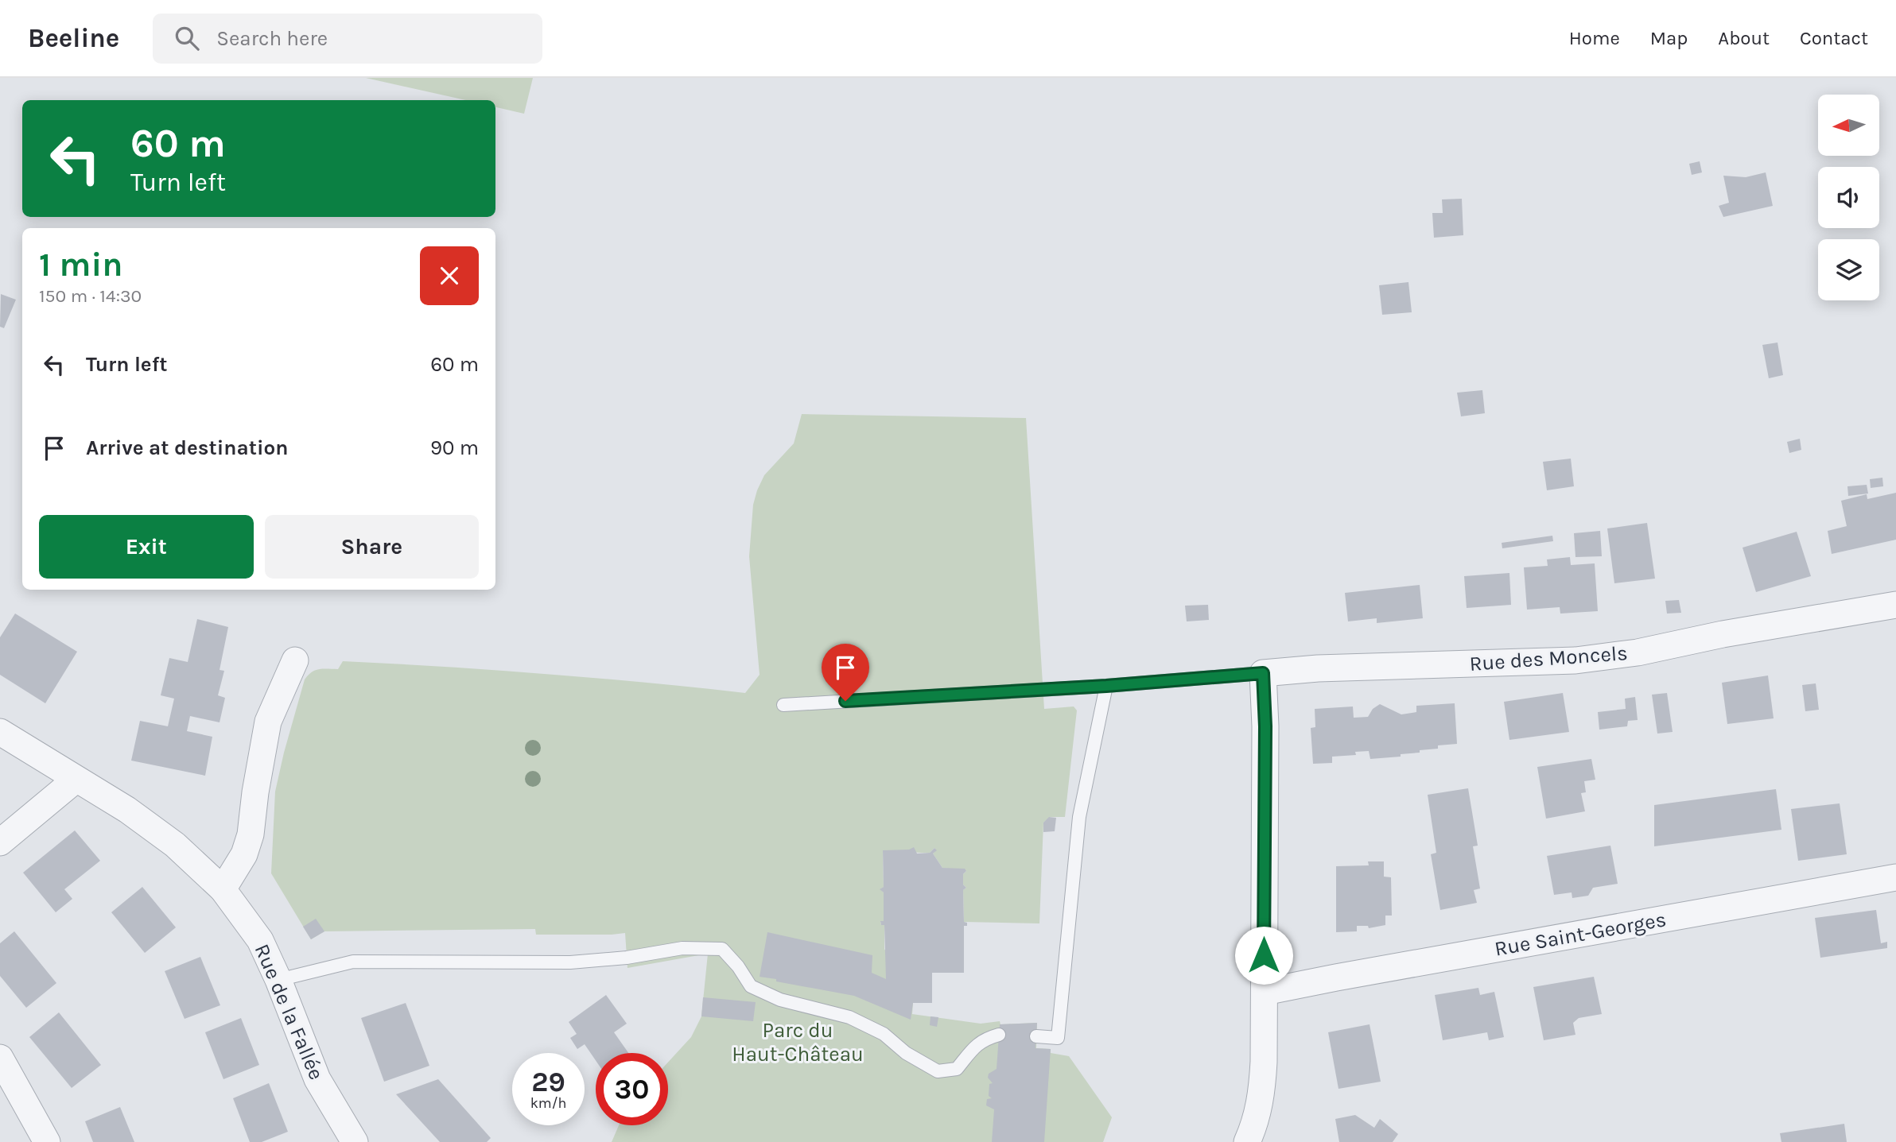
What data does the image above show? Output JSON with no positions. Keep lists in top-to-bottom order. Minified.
{"streets":{"street":["Rue des Moncels","Rue Saint-Georges","Rue de la Fallée"]},"parks":["Parc du Haut-Château"],"north":"left","page":{"header":"Beeline","search":"Search here","nav":["Home","Map","About","Contact"],"turn":["60 m","Turn left"],"heading":["1 min","150 m · 14:30"],"list":[{"name":"Turn left","value":"60 m"},{"name":"Arrive at destination","value":"90 m"}],"buttons":["Exit","Share"],"speed":"29 km/h","limit":"30"}}
